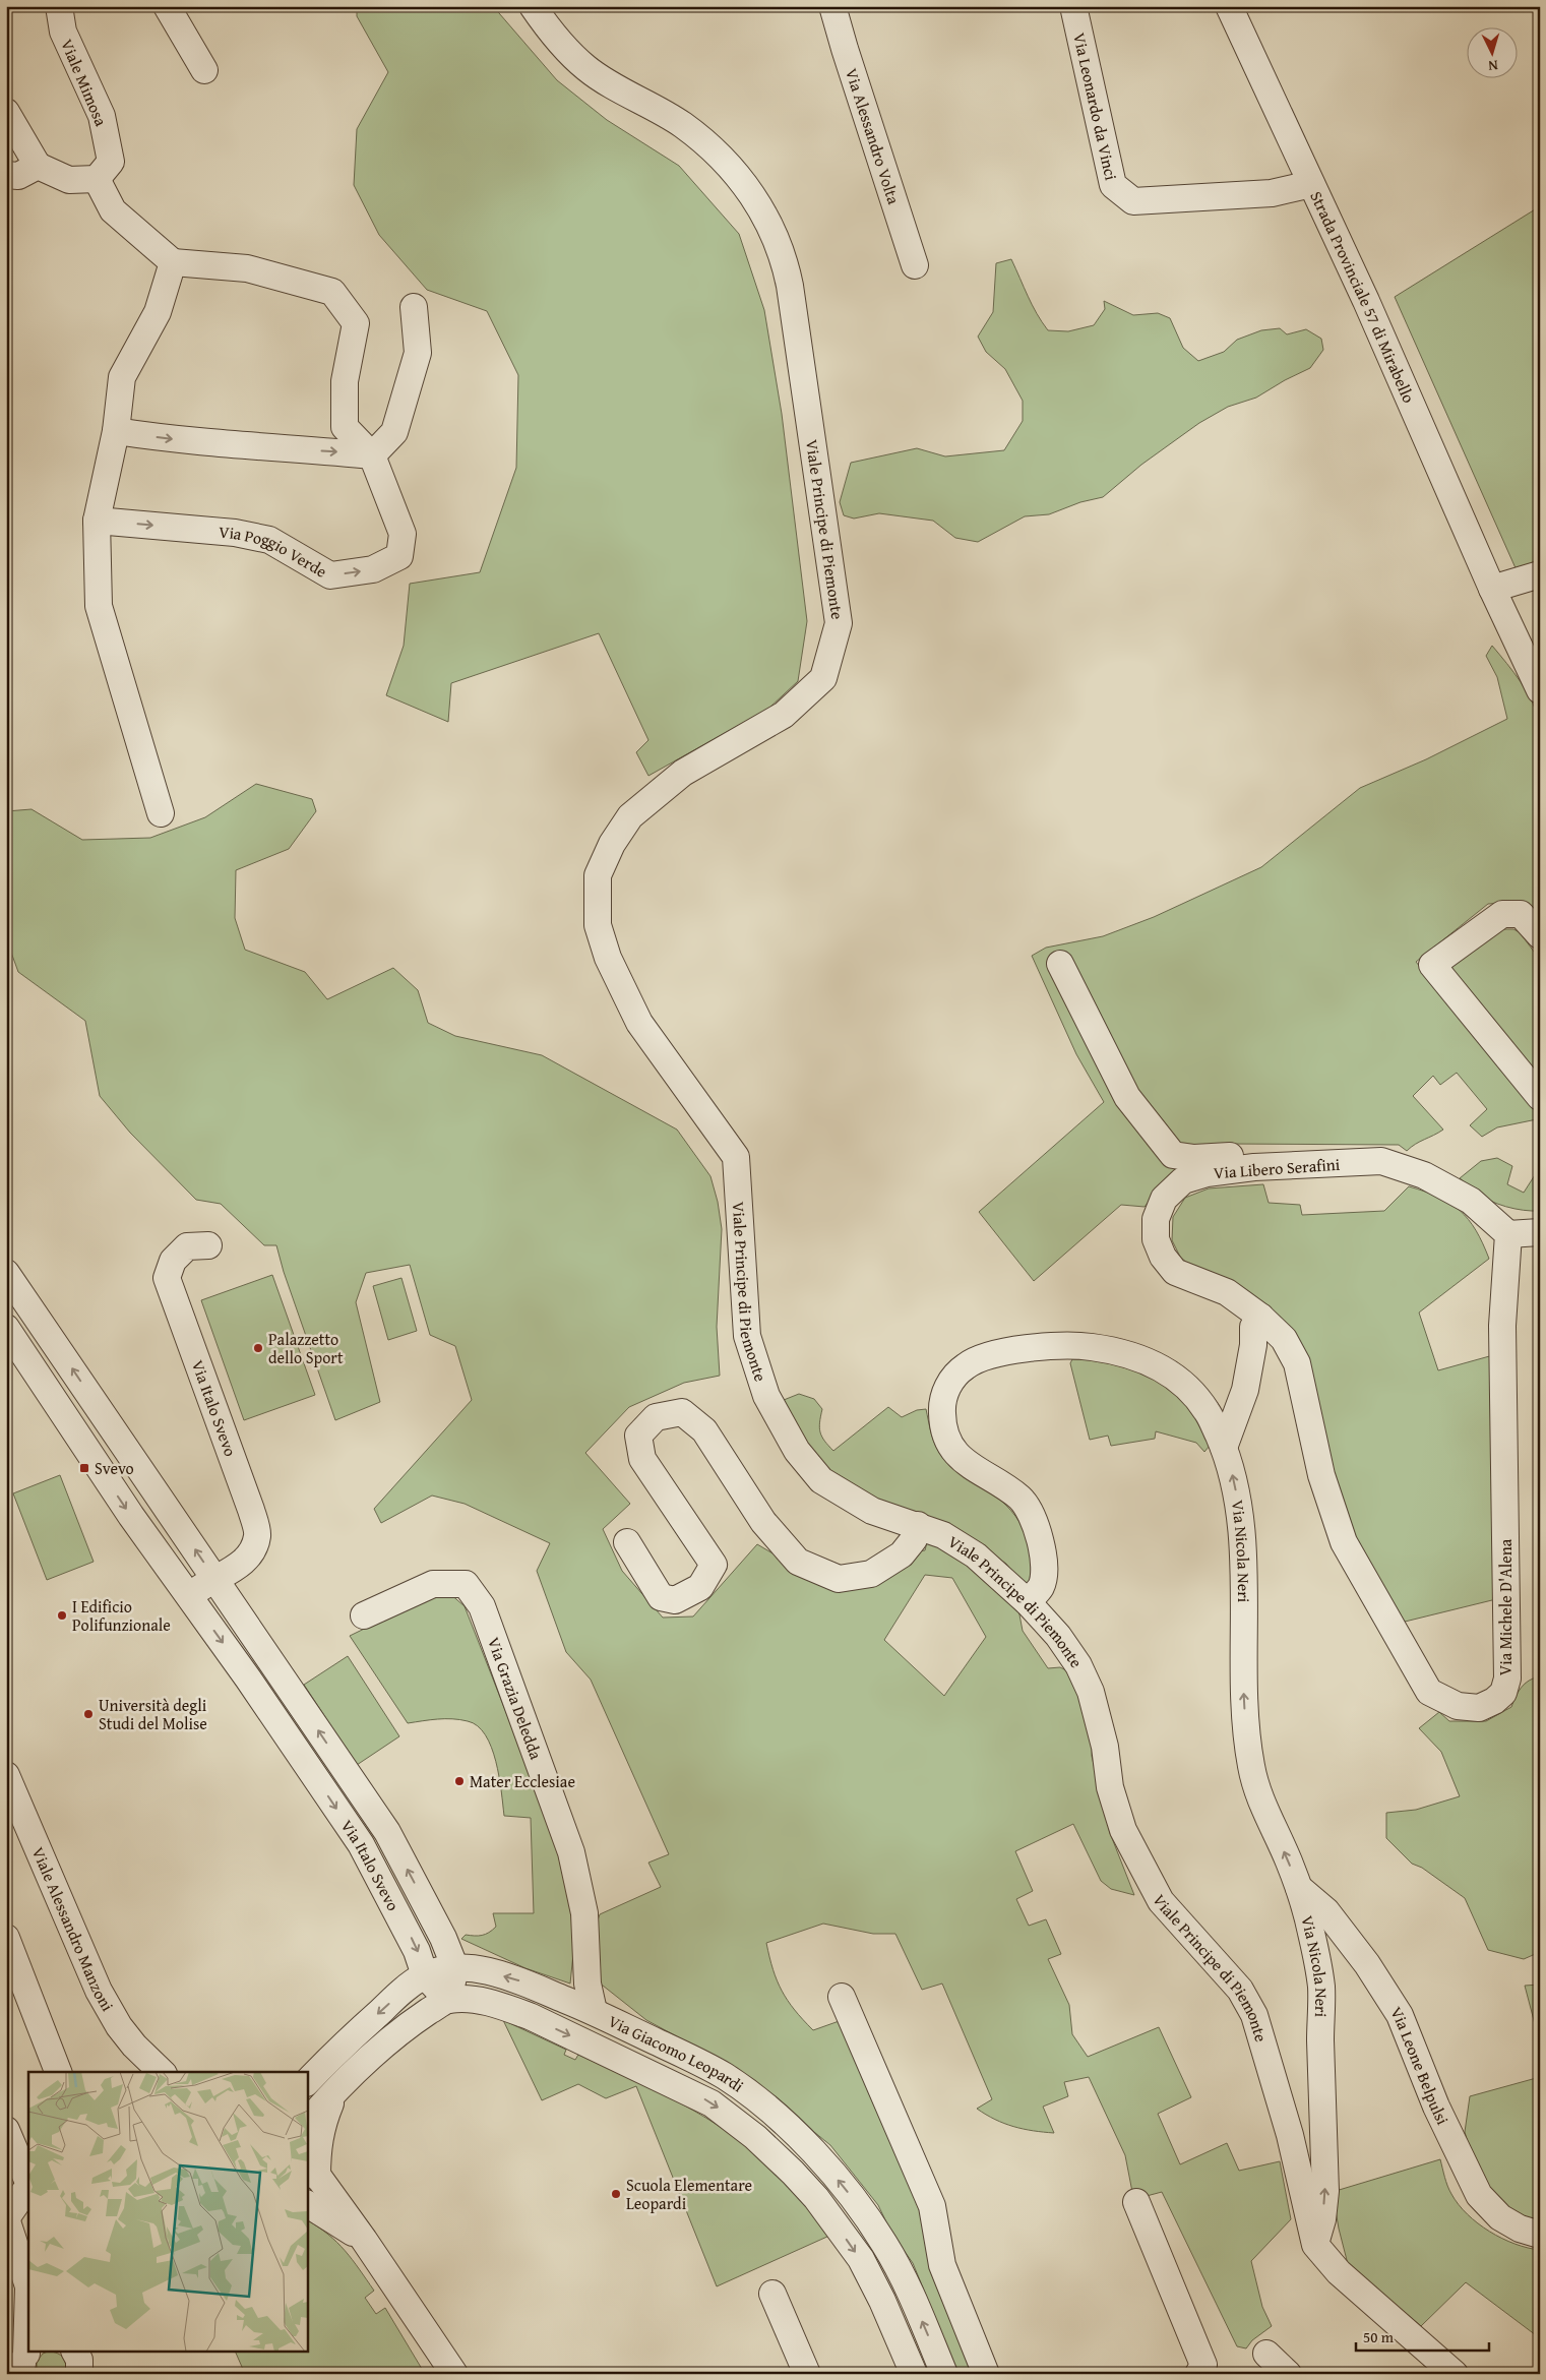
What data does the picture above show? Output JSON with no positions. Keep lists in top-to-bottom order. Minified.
{"streets":{"street":["Viale Mimosa","Via Leonardo da Vinci","Via Alessandro Volta","Strada Provinciale 57 di Mirabello","Viale Principe di Piemonte","Via Poggio Verde","Via Libero Serafini","Via Italo Svevo","Via Nicola Neri","Via Michele D'Alena","Via Grazia Deledda","Viale Alessandro Manzoni","Via Giacomo Leopardi","Via Leone Belpulsi"]},"crossings":[["Via Leonardo da Vinci","Strada Provinciale 57 di Mirabello"],["Viale Principe di Piemonte","Via Nicola Neri"],["Via Libero Serafini","Via Michele D'Alena"],["Via Italo Svevo","Via Giacomo Leopardi"],["Via Nicola Neri","Via Leone Belpulsi"],["Via Grazia Deledda","Via Giacomo Leopardi"]],"one_way":["Via Nicola Neri"],"places":{"other":["Palazzetto dello Sport","I Edificio Polifunzionale","Università degli Studi del Molise","Mater Ecclesiae","Scuola Elementare Leopardi"],"transit":["Svevo"]},"scale_bar":"50 m","north":"bottom"}
